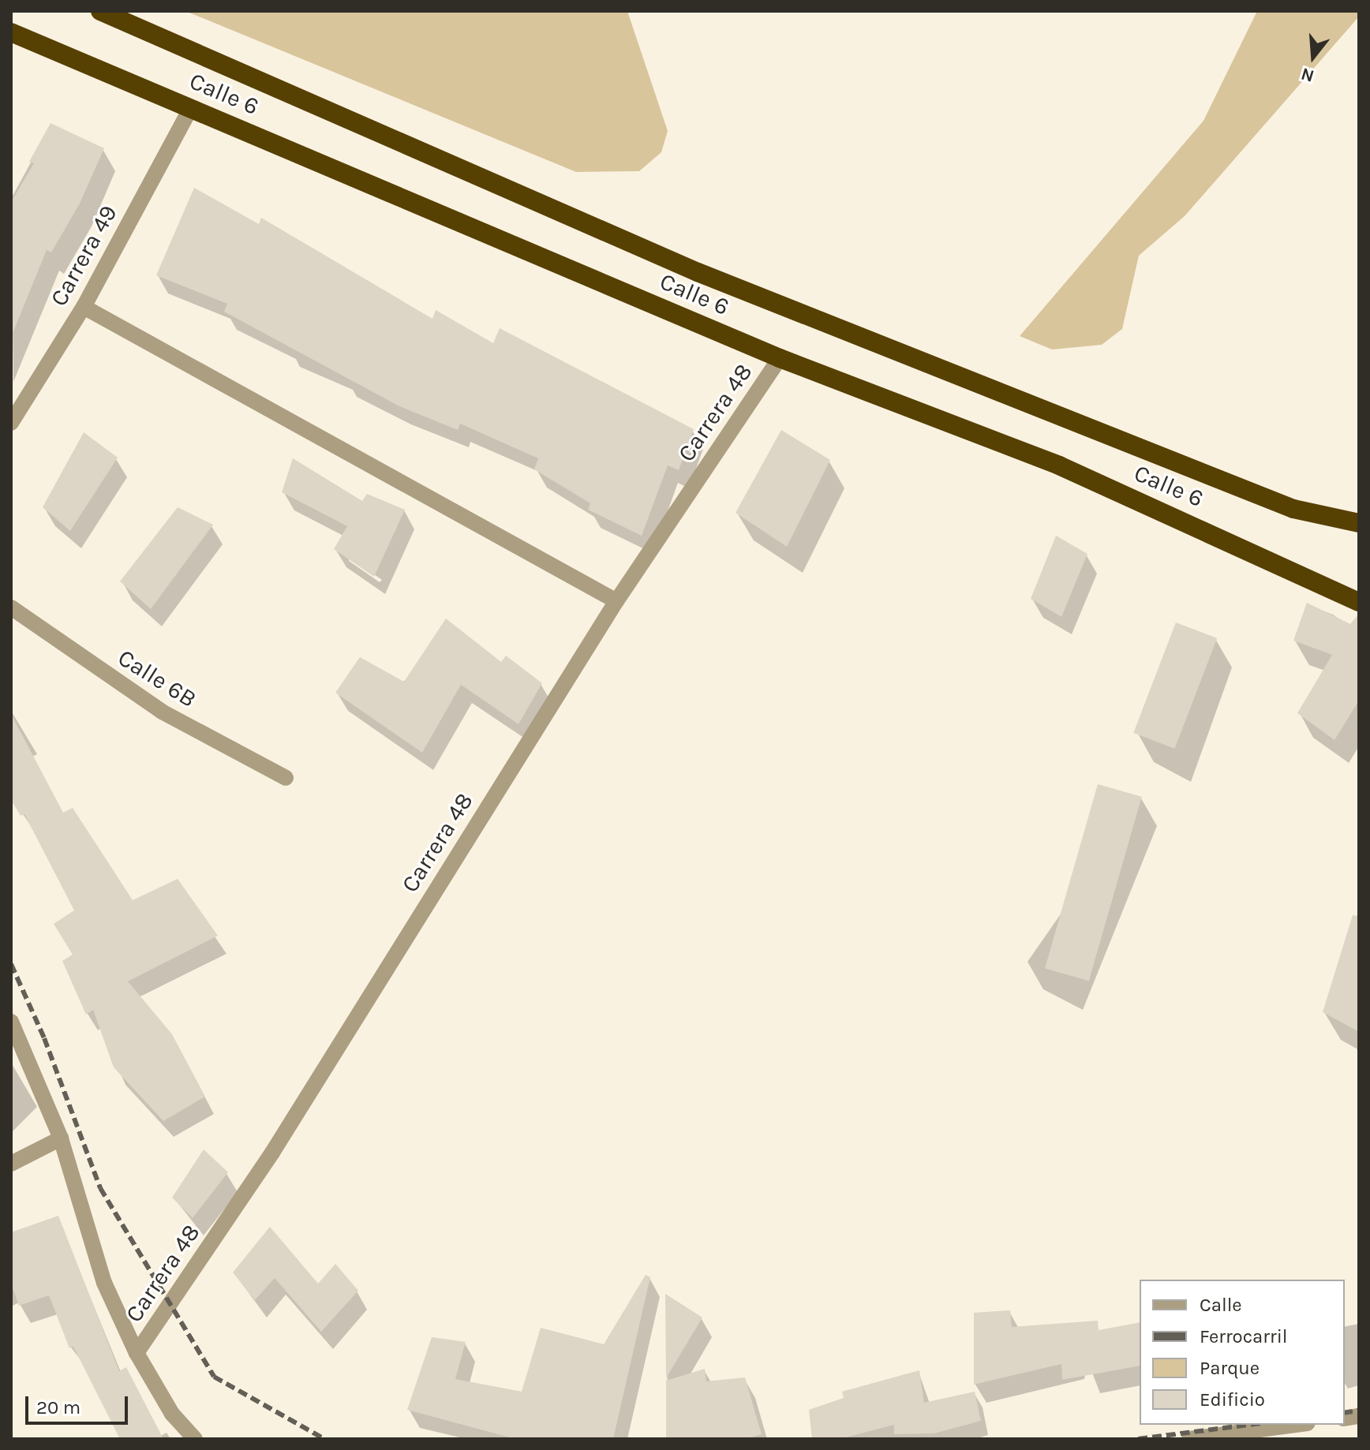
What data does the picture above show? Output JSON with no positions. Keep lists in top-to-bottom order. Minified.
{"streets":{"highway":["Calle 6"],"street":["Carrera 49","Carrera 48","Calle 6B"]},"crossings":[["Calle 6","Carrera 49"],["Calle 6","Carrera 48"]],"legend":["Calle","Ferrocarril","Parque","Edificio"],"scale_bar":"20 m","north":"bottom"}
